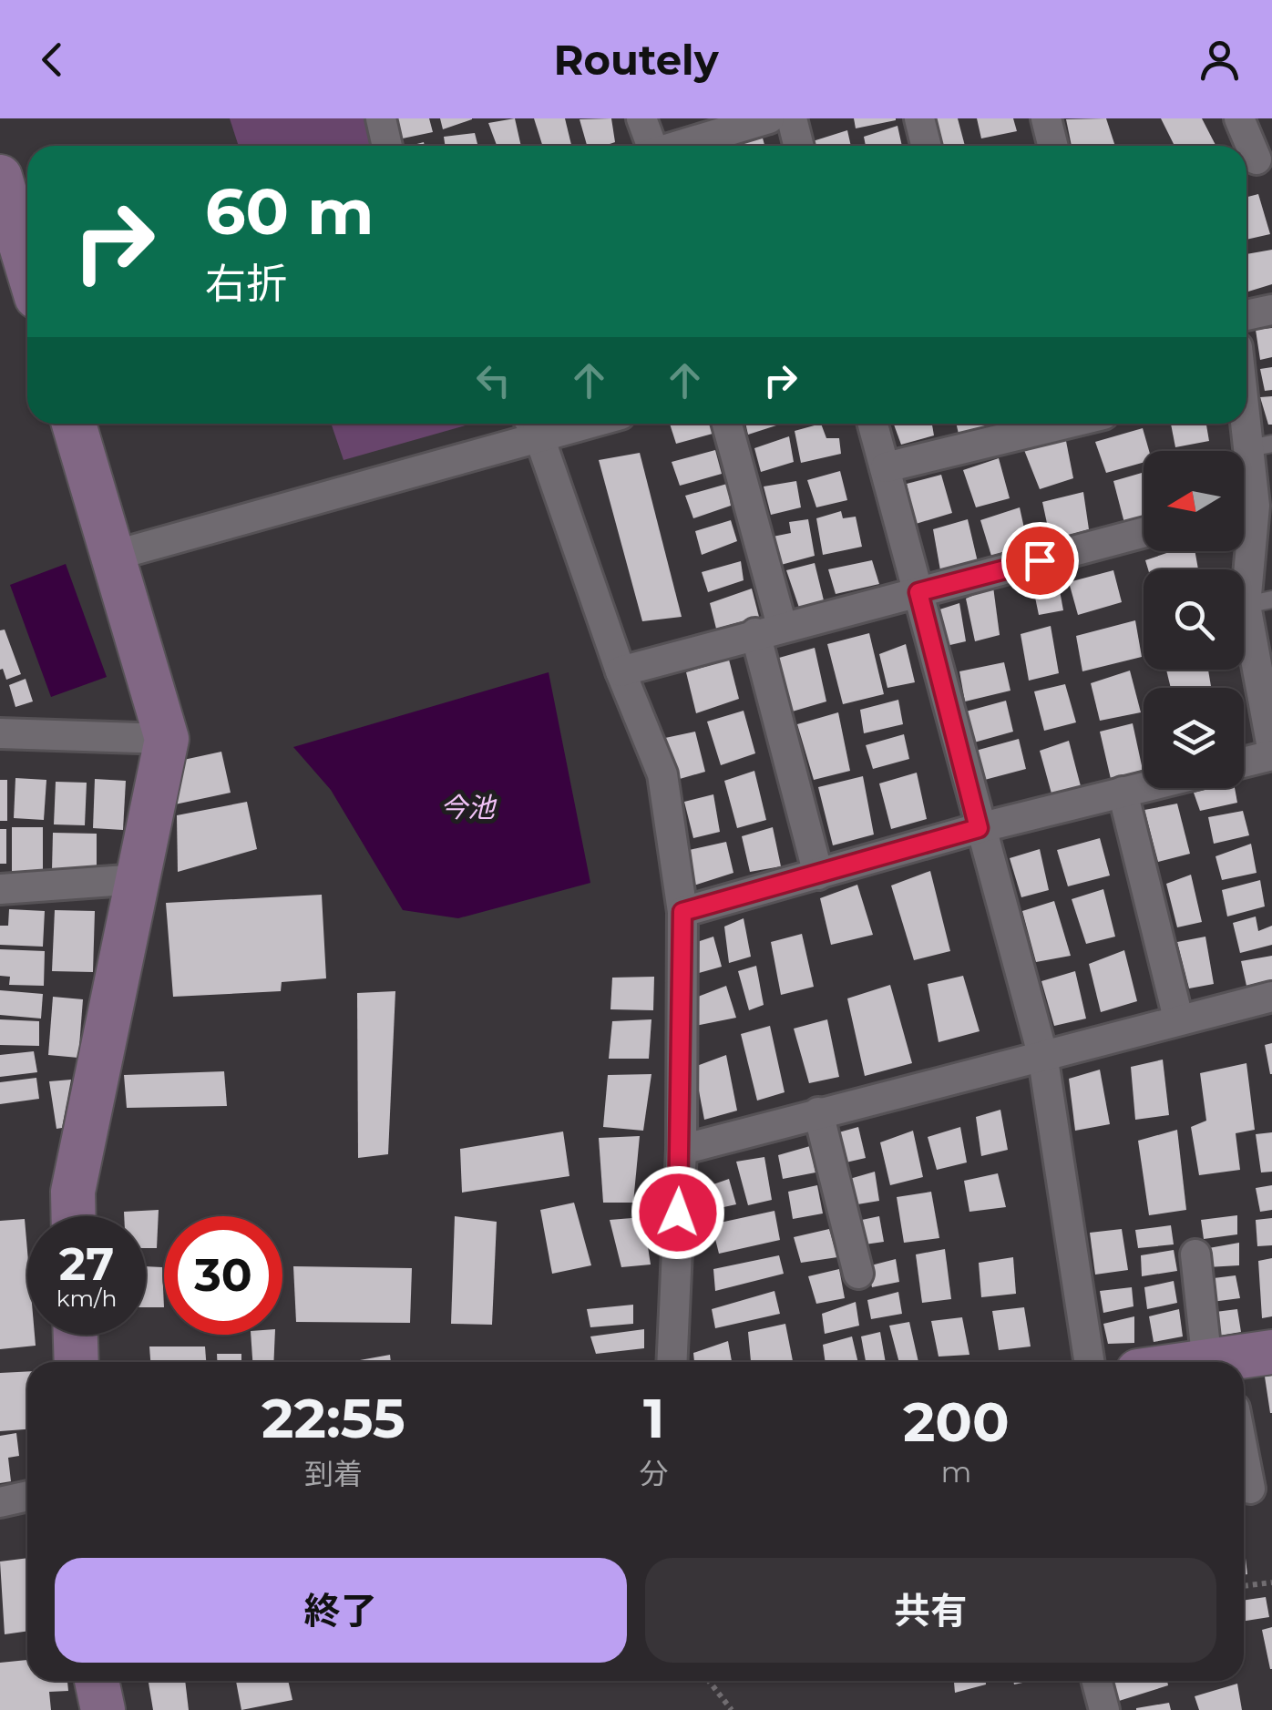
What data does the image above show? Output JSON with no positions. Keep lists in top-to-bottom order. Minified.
{"water":["今池"],"north":"left","page":{"header":"Routely","turn":["60 m","右折"],"speed":"27 km/h","limit":"30","eta":["22:55","到着","1","分","200","m"],"buttons":["終了","共有"]}}
